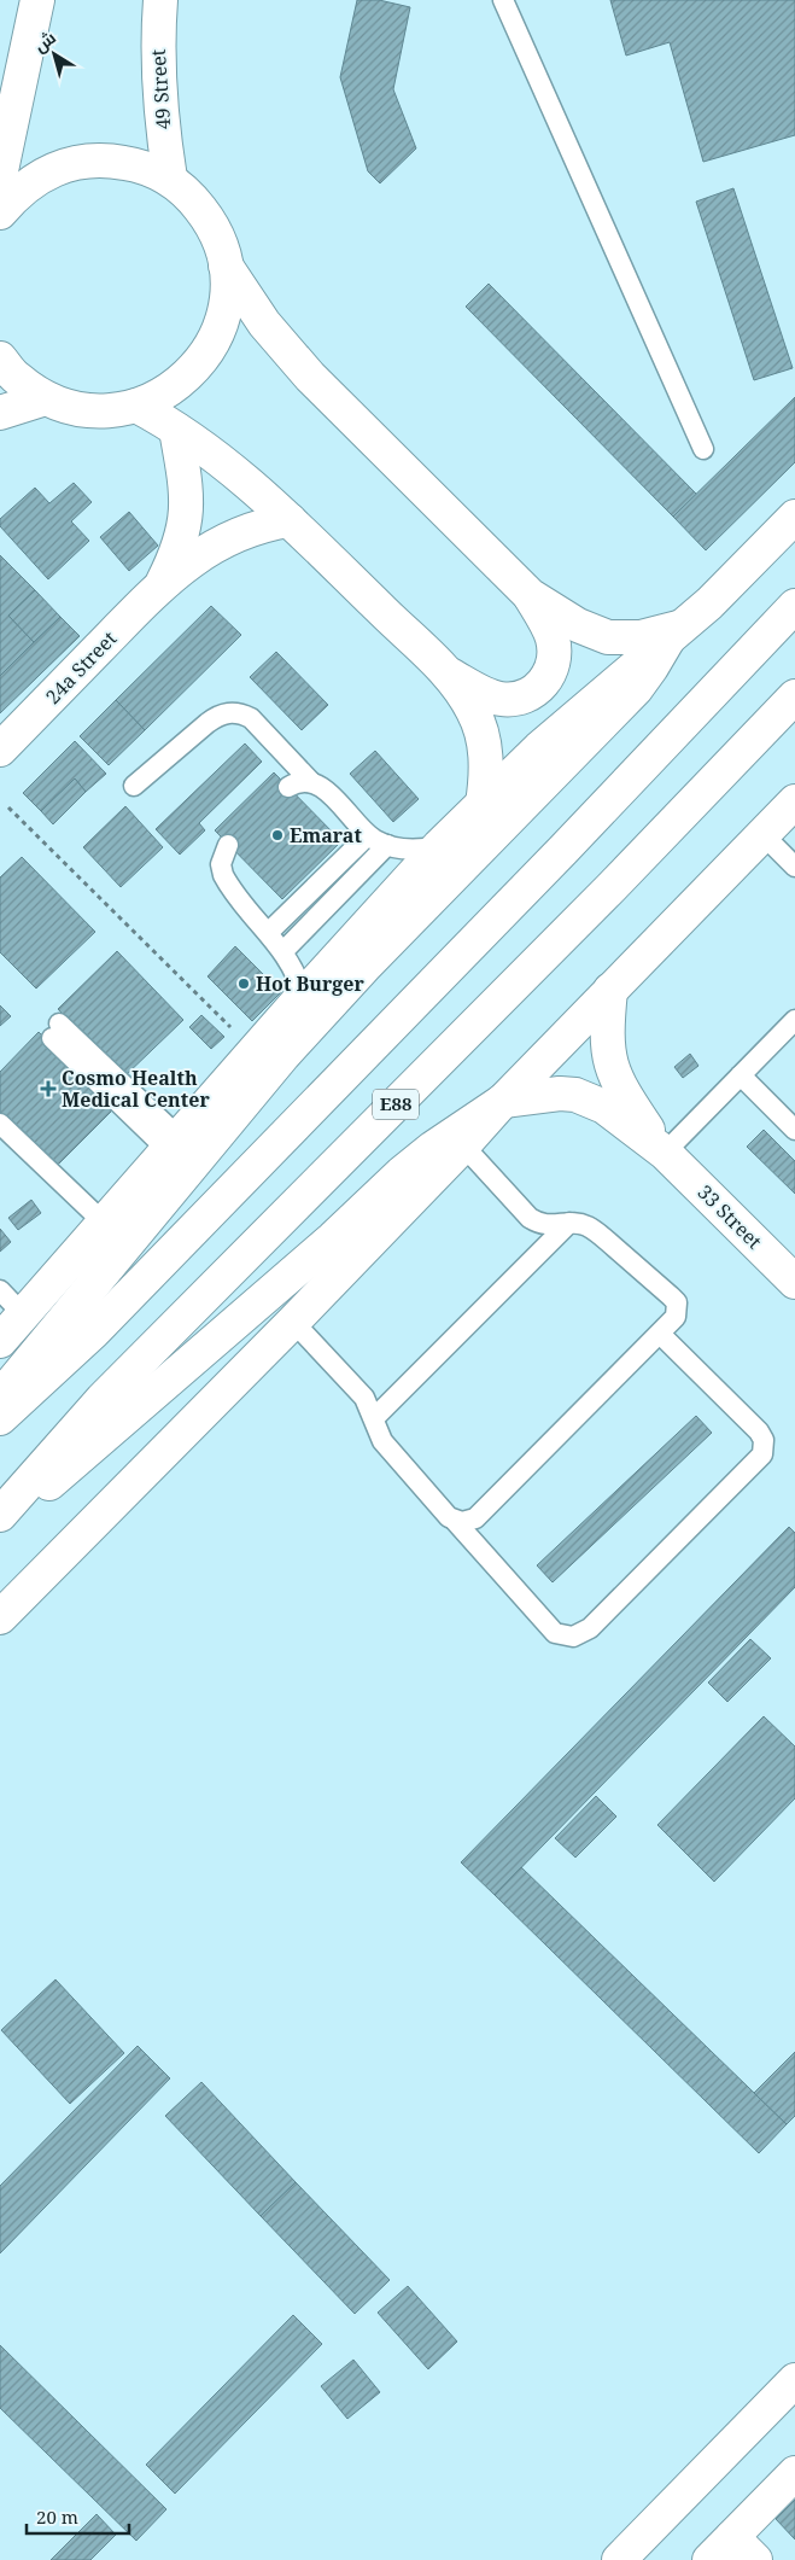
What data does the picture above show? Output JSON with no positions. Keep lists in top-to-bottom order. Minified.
{"streets":{"main road":["49 Street","24a Street","E88","33 Street"]},"places":{"other":["Emarat","Hot Burger"],"health":["Cosmo Health Medical Center"]},"scale_bar":"20 m","north":"top left"}
